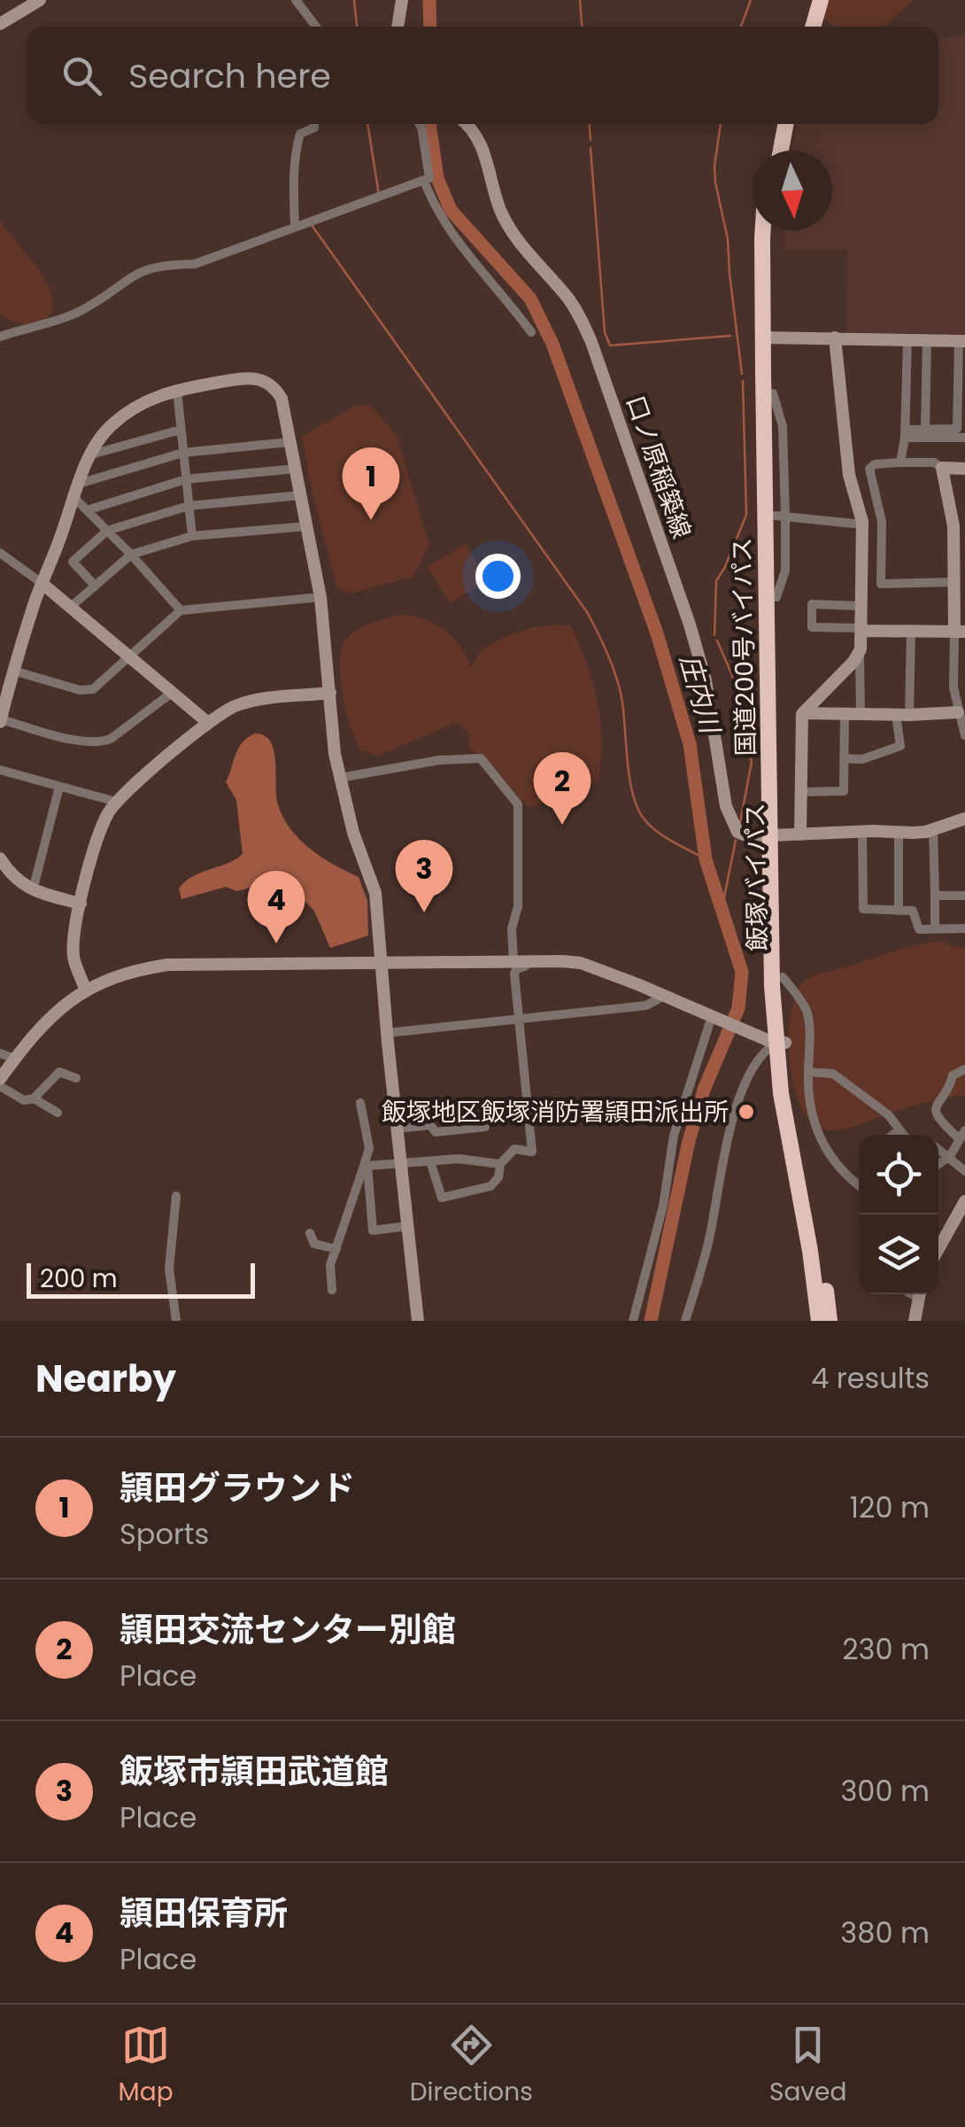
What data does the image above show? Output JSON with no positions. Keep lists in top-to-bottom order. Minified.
{"streets":{"highway":["国道200号バイパス","飯塚バイパス"],"street":["口ノ原稲築線"]},"crossings":[["口ノ原稲築線","国道200号バイパス"],["口ノ原稲築線","飯塚バイパス"],["国道200号バイパス","飯塚バイパス"]],"water":["庄内川"],"places":["飯塚地区飯塚消防署頴田派出所"],"scale_bar":"200 m","north":"bottom","page":{"search":"Search here","pins":["1","2","3","4"],"scale":"200 m","heading":["Nearby","4 results"],"list":[{"mark":"1","name":"頴田グラウンド","note":"Sports","value":"120 m"},{"mark":"2","name":"頴田交流センター別館","note":"Place","value":"230 m"},{"mark":"3","name":"飯塚市頴田武道館","note":"Place","value":"300 m"},{"mark":"4","name":"頴田保育所","note":"Place","value":"380 m"}],"nav":["Map","Directions","Saved"]}}
